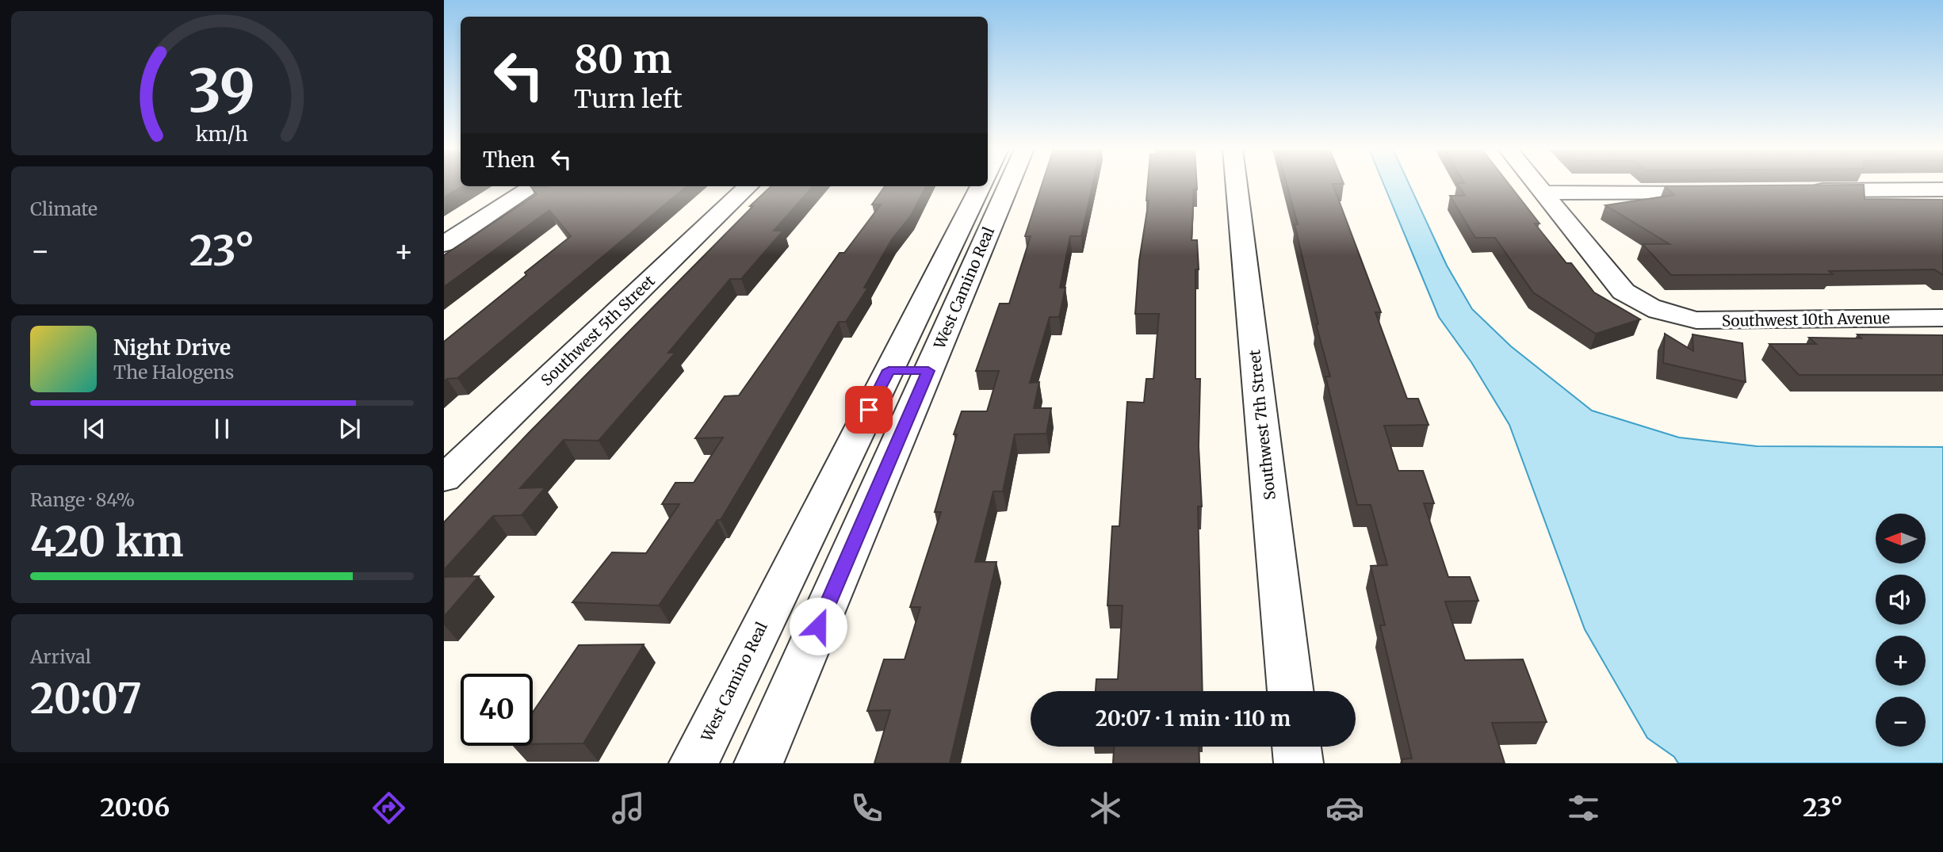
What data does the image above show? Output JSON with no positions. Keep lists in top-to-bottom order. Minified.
{"streets":{"street":["West Camino Real","Southwest 10th Avenue","Southwest 5th Street","Southwest 7th Street"]},"north":"left","page":{"turn":["80 m","Turn left"],"then":"Then","tile":["Climate",["Range · 84%","420 km"],["Arrival","20:07"]],"heat":["−","23°","+"],"song":["Night Drive","The Halogens"],"map_buttons":["+","−"],"limit":"40","trip":"20:07 · 1 min · 110 m","tabs":["20:06","23°"],"gauge":["39","km/h"]}}
